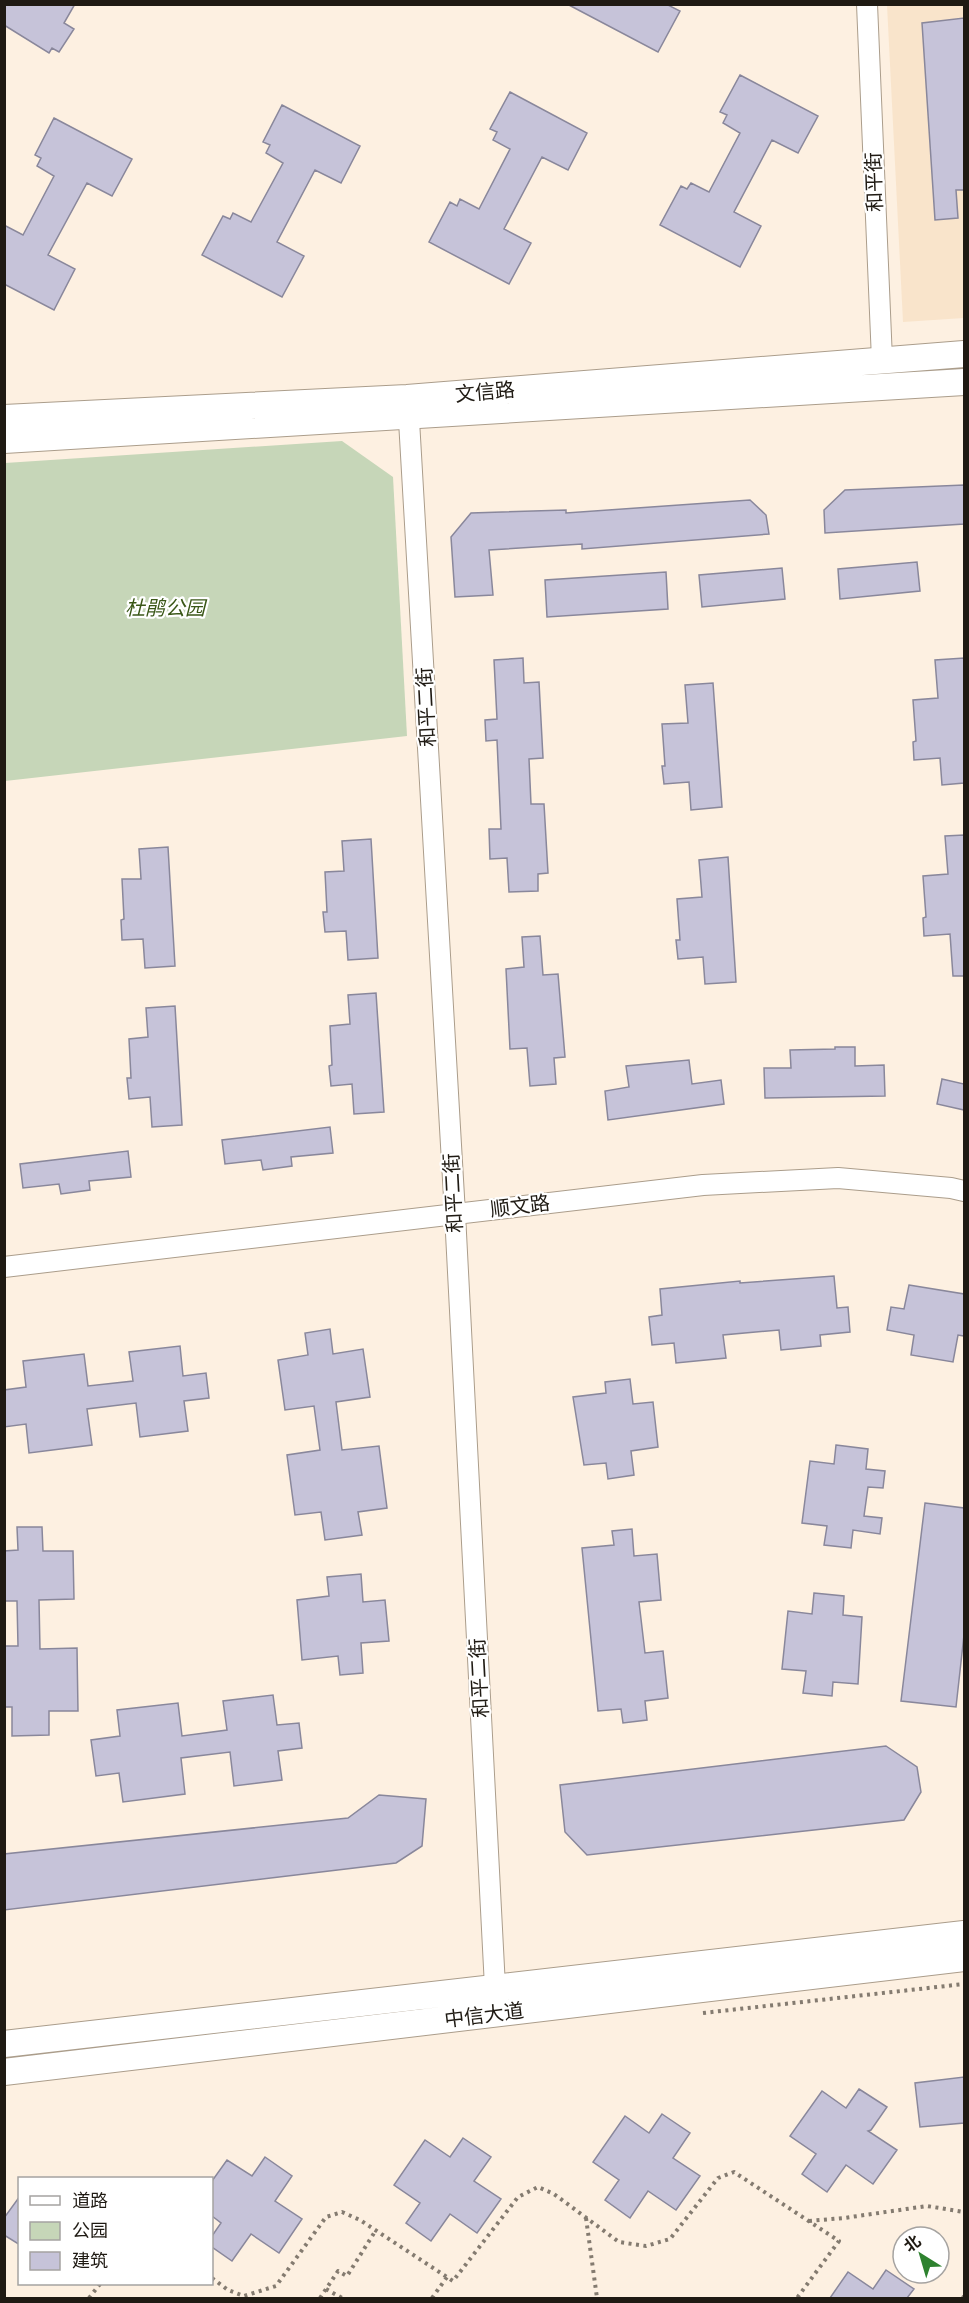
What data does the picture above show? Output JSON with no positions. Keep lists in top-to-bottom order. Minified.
{"streets":{"main road":["文信路","中信大道"],"street":["和平街","和平二街","顺文路"]},"crossings":[["和平街","文信路"],["文信路","和平二街"],["和平二街","顺文路"],["和平二街","中信大道"]],"parks":["杜鹃公园"],"legend":["道路","公园","建筑"],"north":"top left"}
